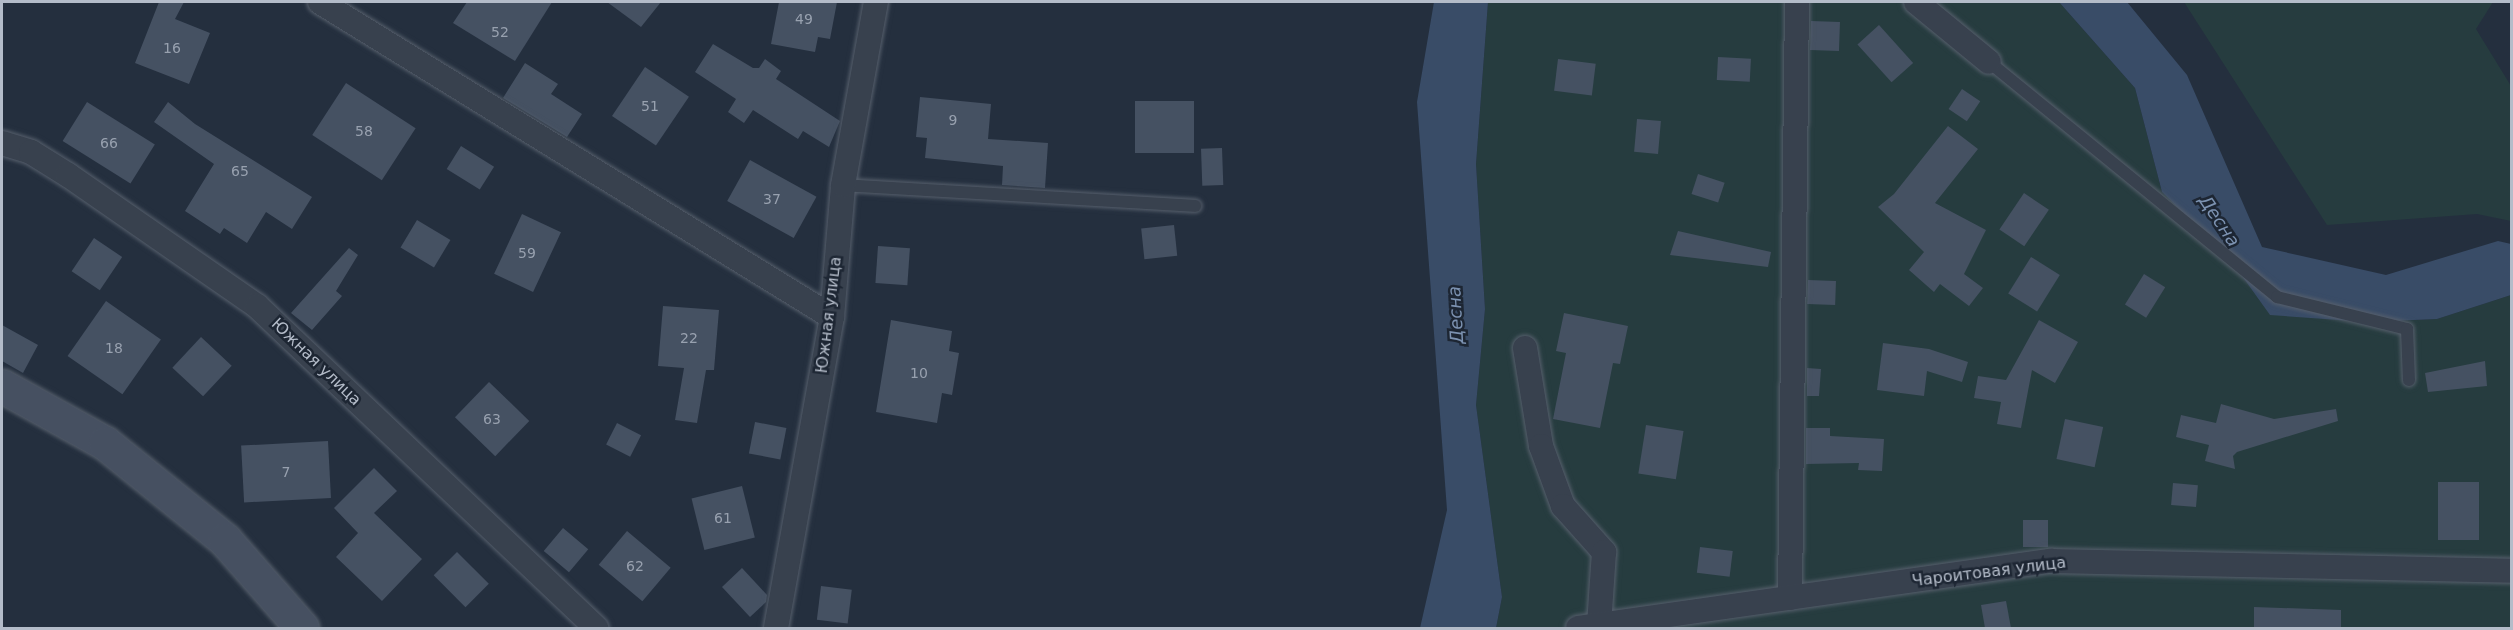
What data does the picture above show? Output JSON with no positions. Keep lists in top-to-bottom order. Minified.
{"streets":{"street":["Южная улица","Чароитовая улица"]},"water":["Десна"],"house_numbers":["49","52","16","51","9","58","66","65","37","59","22","18","10","63","7","61","62"]}
